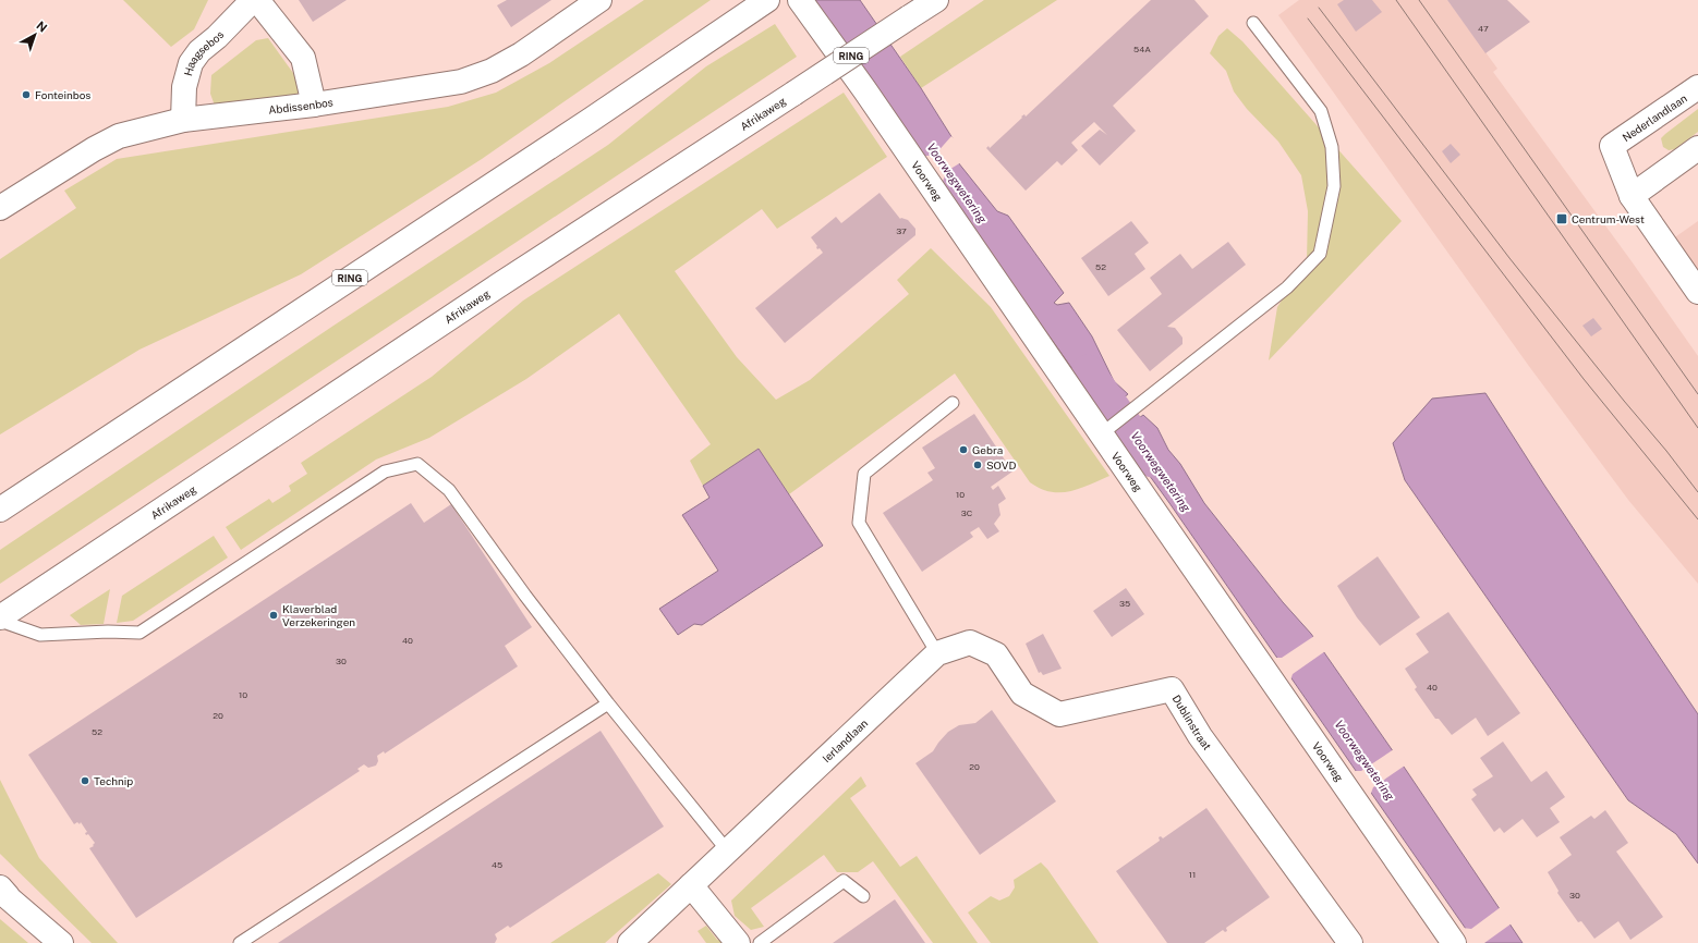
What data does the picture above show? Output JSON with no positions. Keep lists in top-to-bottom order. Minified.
{"streets":{"street":["Haagsebos","RING","Abdissenbos","Afrikaweg","Nederlandlaan","Voorweg","Dublinstraat","Ierlandlaan"]},"crossings":[["Haagsebos","Abdissenbos"],["Dublinstraat","Ierlandlaan"]],"water":["Voorwegwetering"],"places":{"other":["Fonteinbos","Gebra","SOVD","Klaverblad Verzekeringen","Technip"],"transit":["Centrum-West"]},"house_numbers":["47","54A","37","52","10","3C","35","40","30","40","10","20","52","20","45","11","30"],"north":"top right"}
